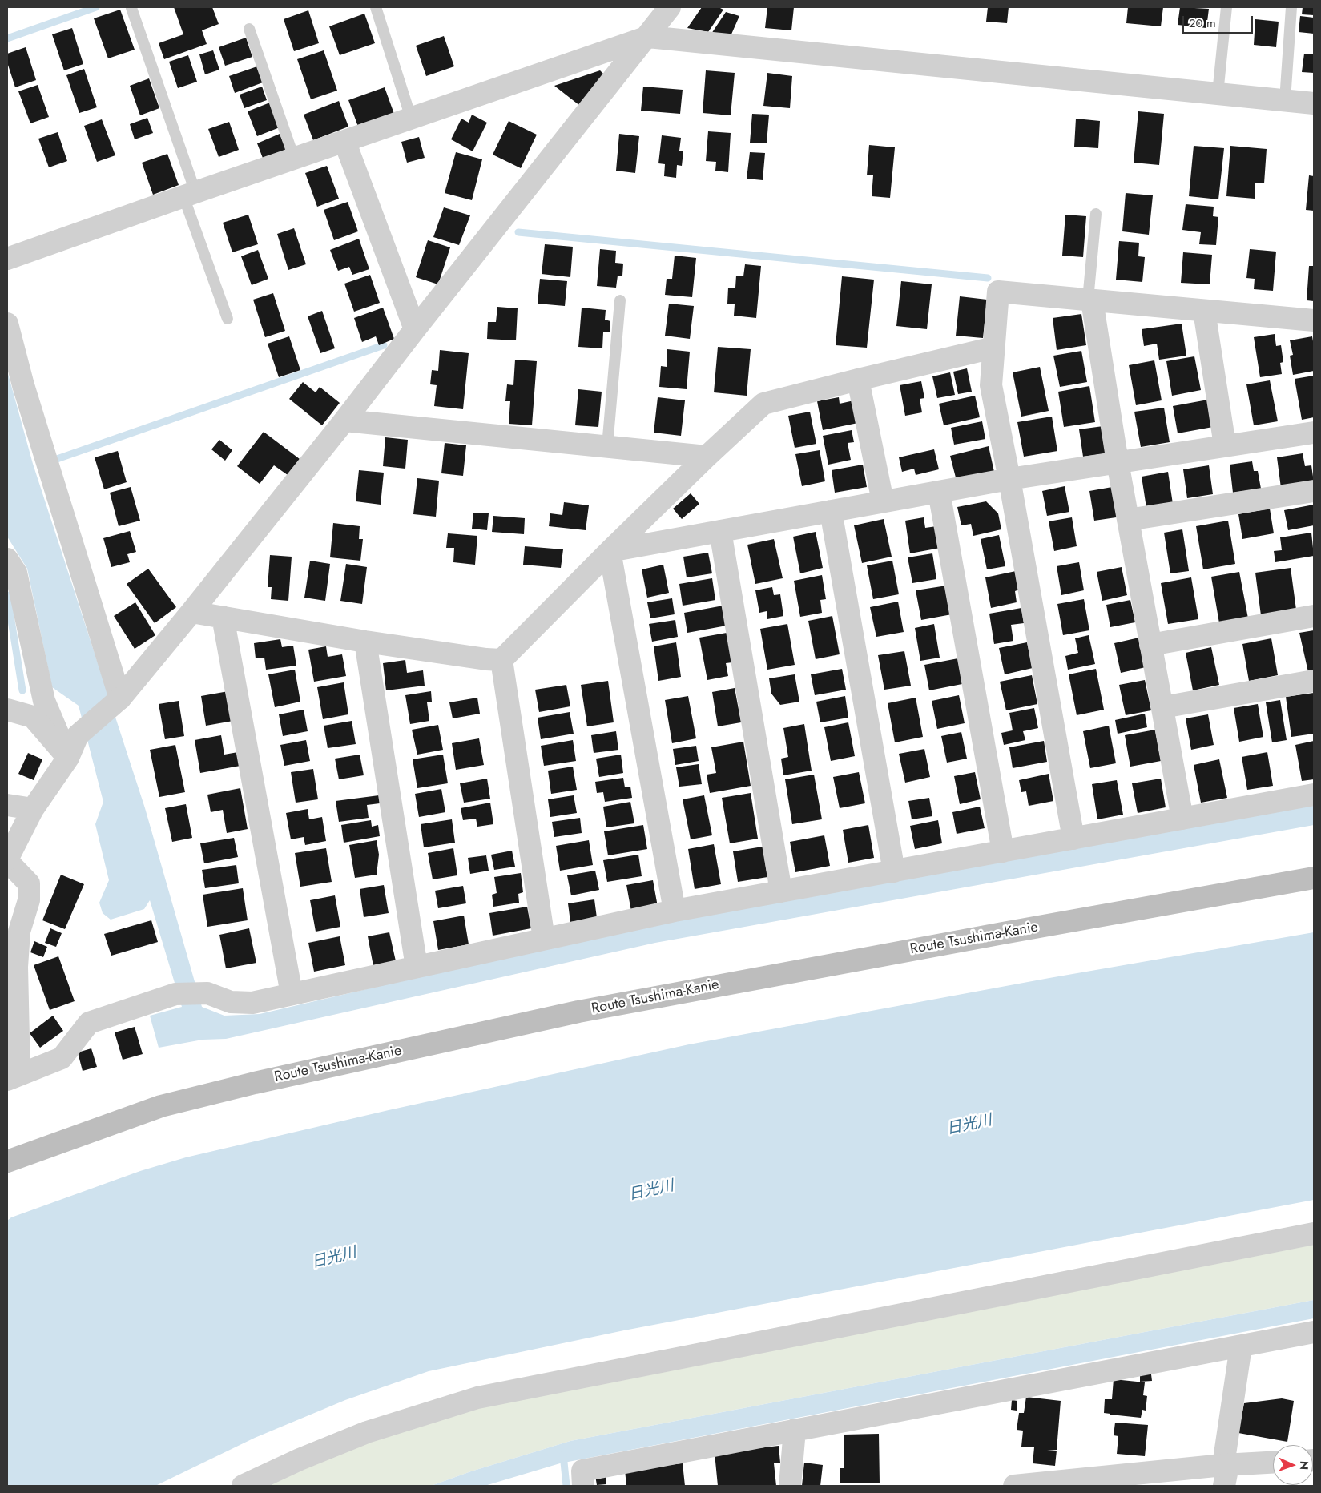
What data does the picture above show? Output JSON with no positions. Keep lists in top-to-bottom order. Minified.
{"streets":{"main road":["Route Tsushima-Kanie"]},"water":["日光川"],"scale_bar":"20 m","north":"right"}
